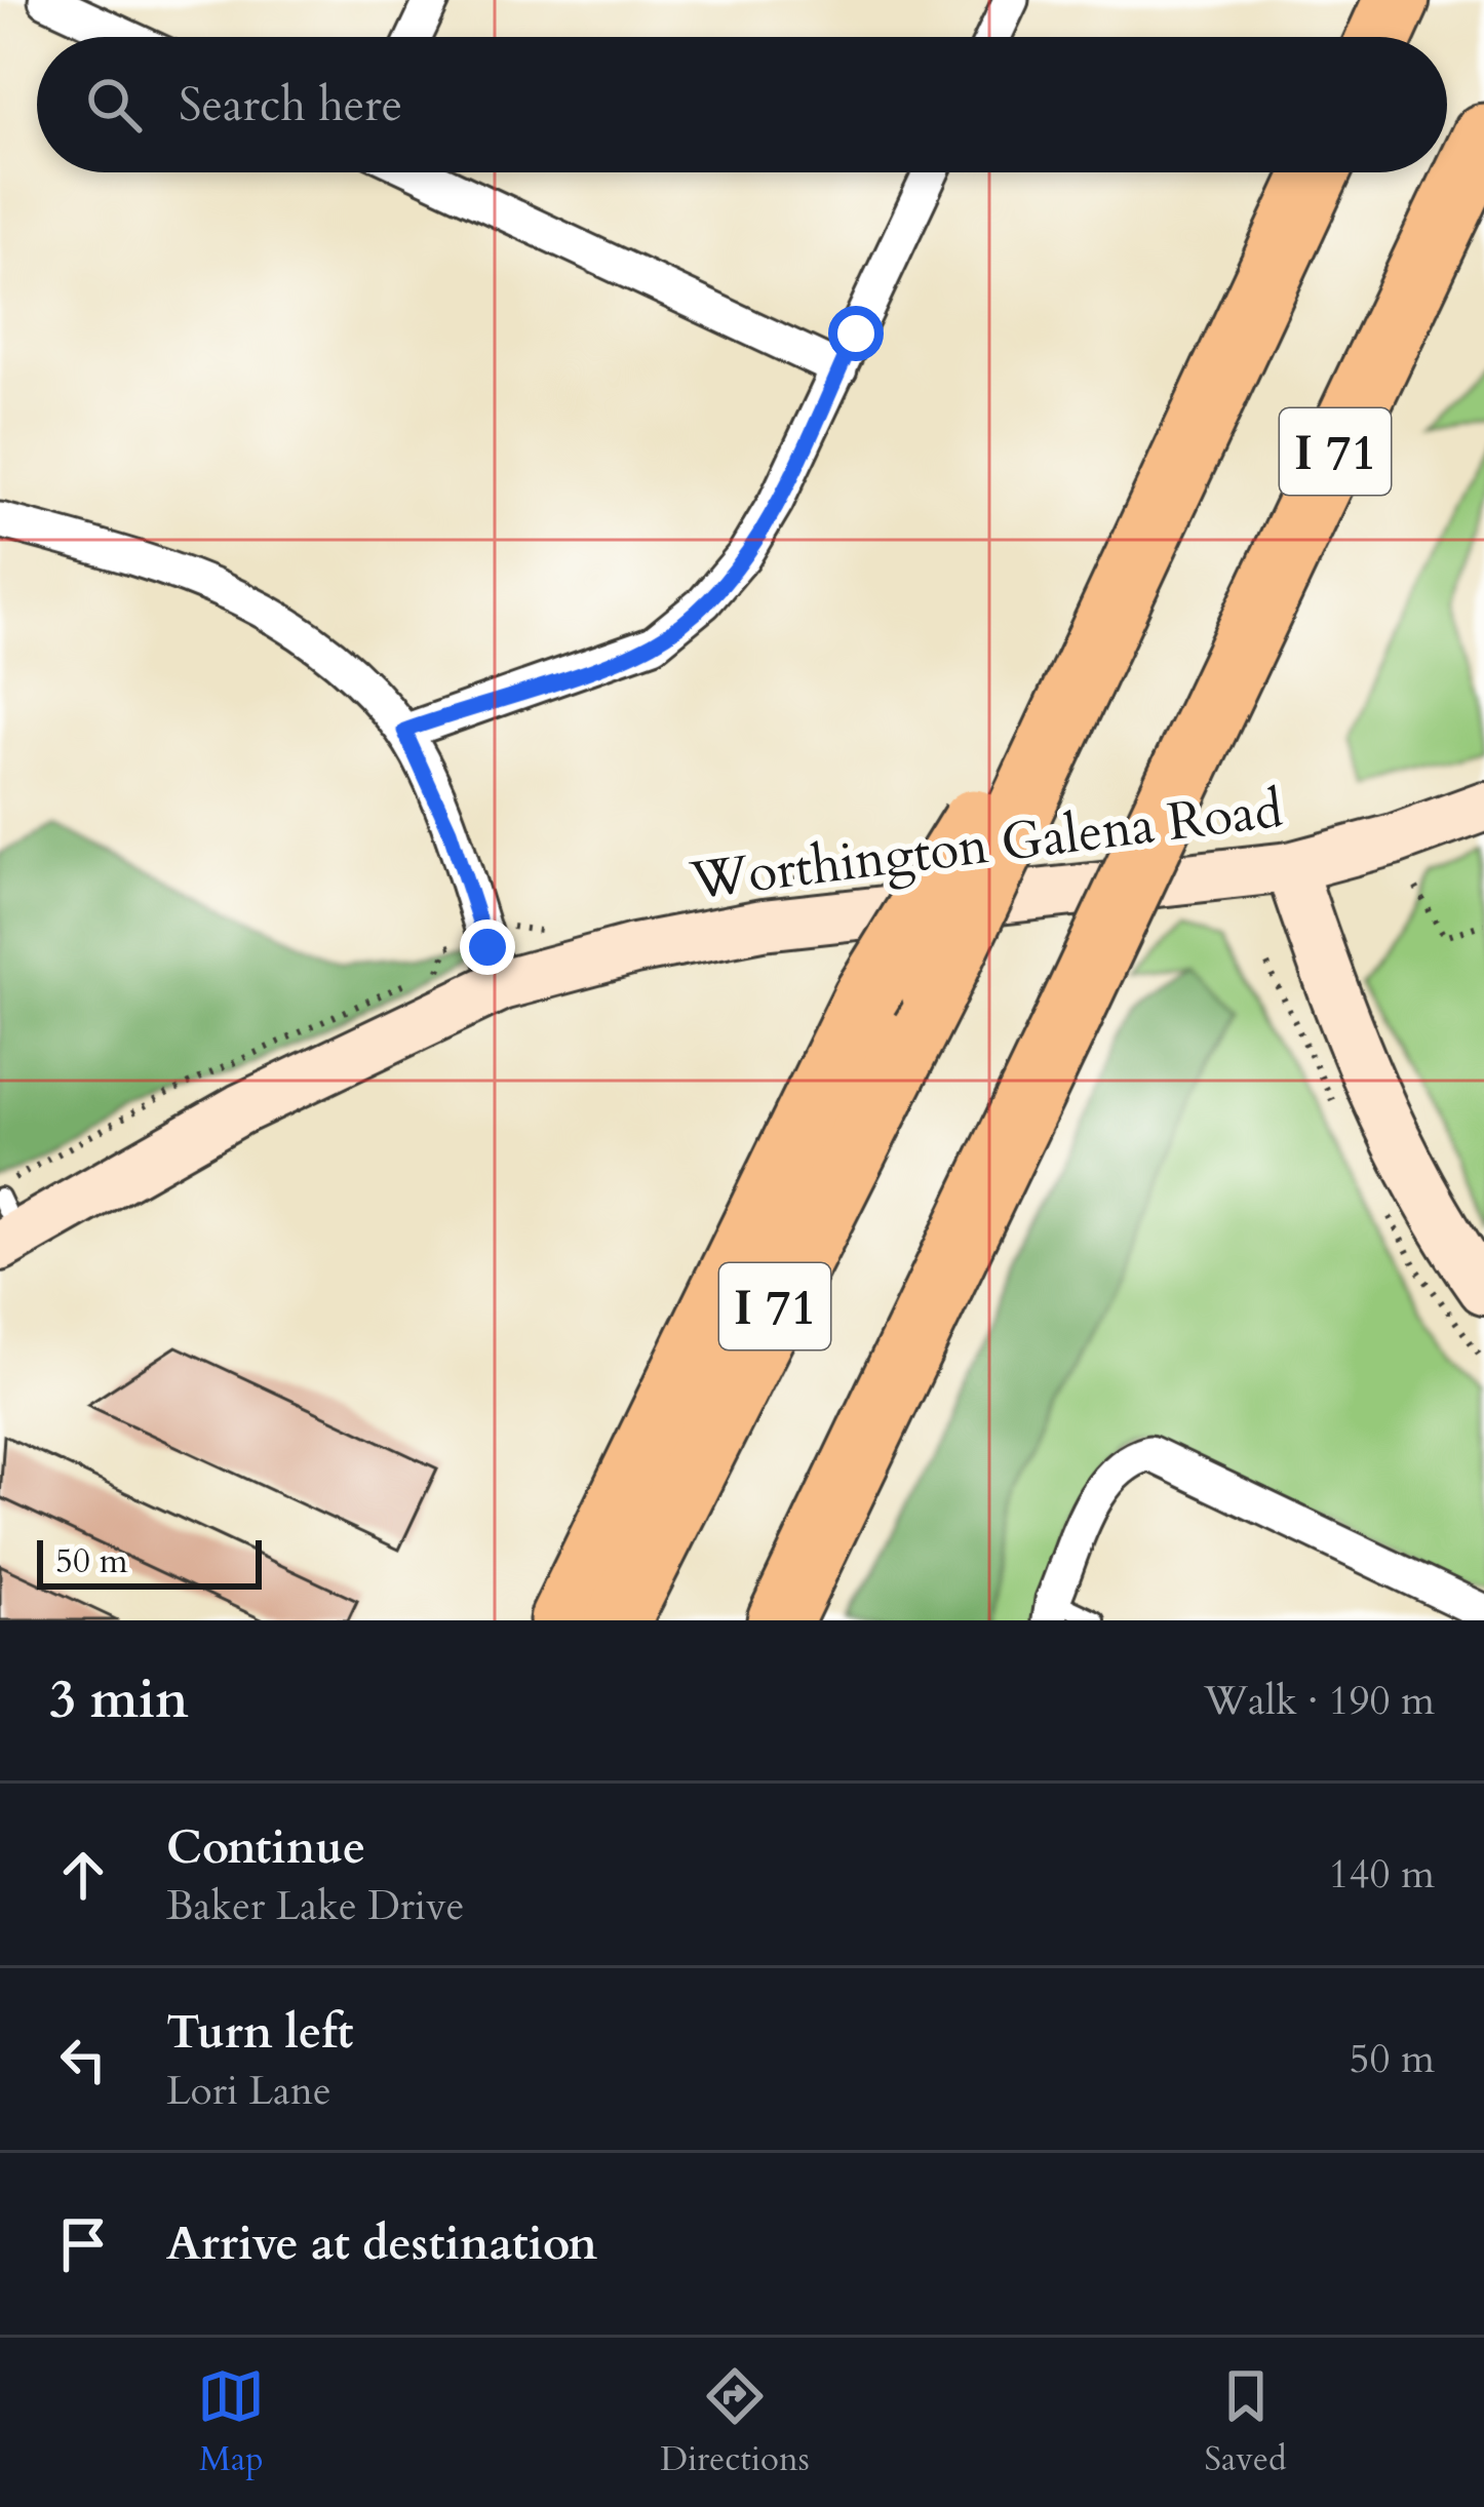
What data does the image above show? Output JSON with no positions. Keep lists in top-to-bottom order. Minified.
{"streets":{"highway":["I 71"],"main road":["Worthington Galena Road"]},"scale_bar":"50 m","page":{"search":"Search here","scale":"50 m","heading":["3 min","Walk · 190 m"],"list":[["Continue","Baker Lake Drive","140 m"],["Turn left","Lori Lane","50 m"],"Arrive at destination"],"nav":["Map","Directions","Saved"]}}
